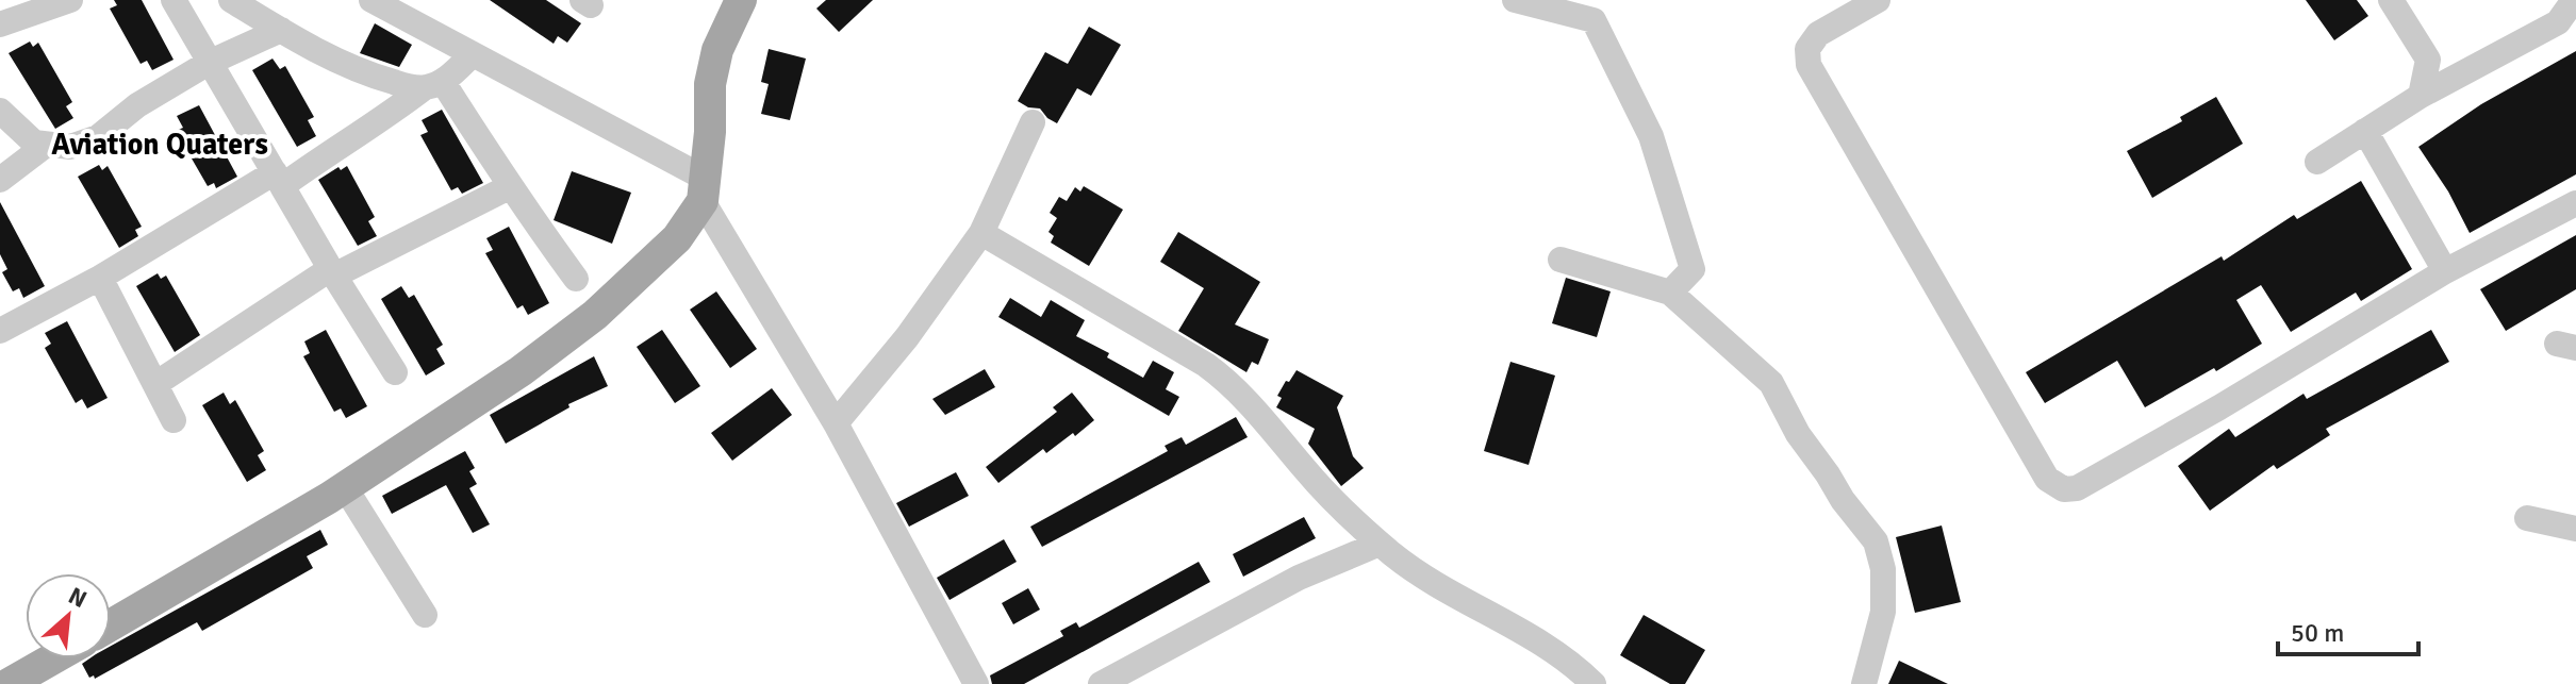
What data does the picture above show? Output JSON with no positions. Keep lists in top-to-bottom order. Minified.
{"districts":["Aviation Quaters"],"scale_bar":"50 m","north":"top right"}
